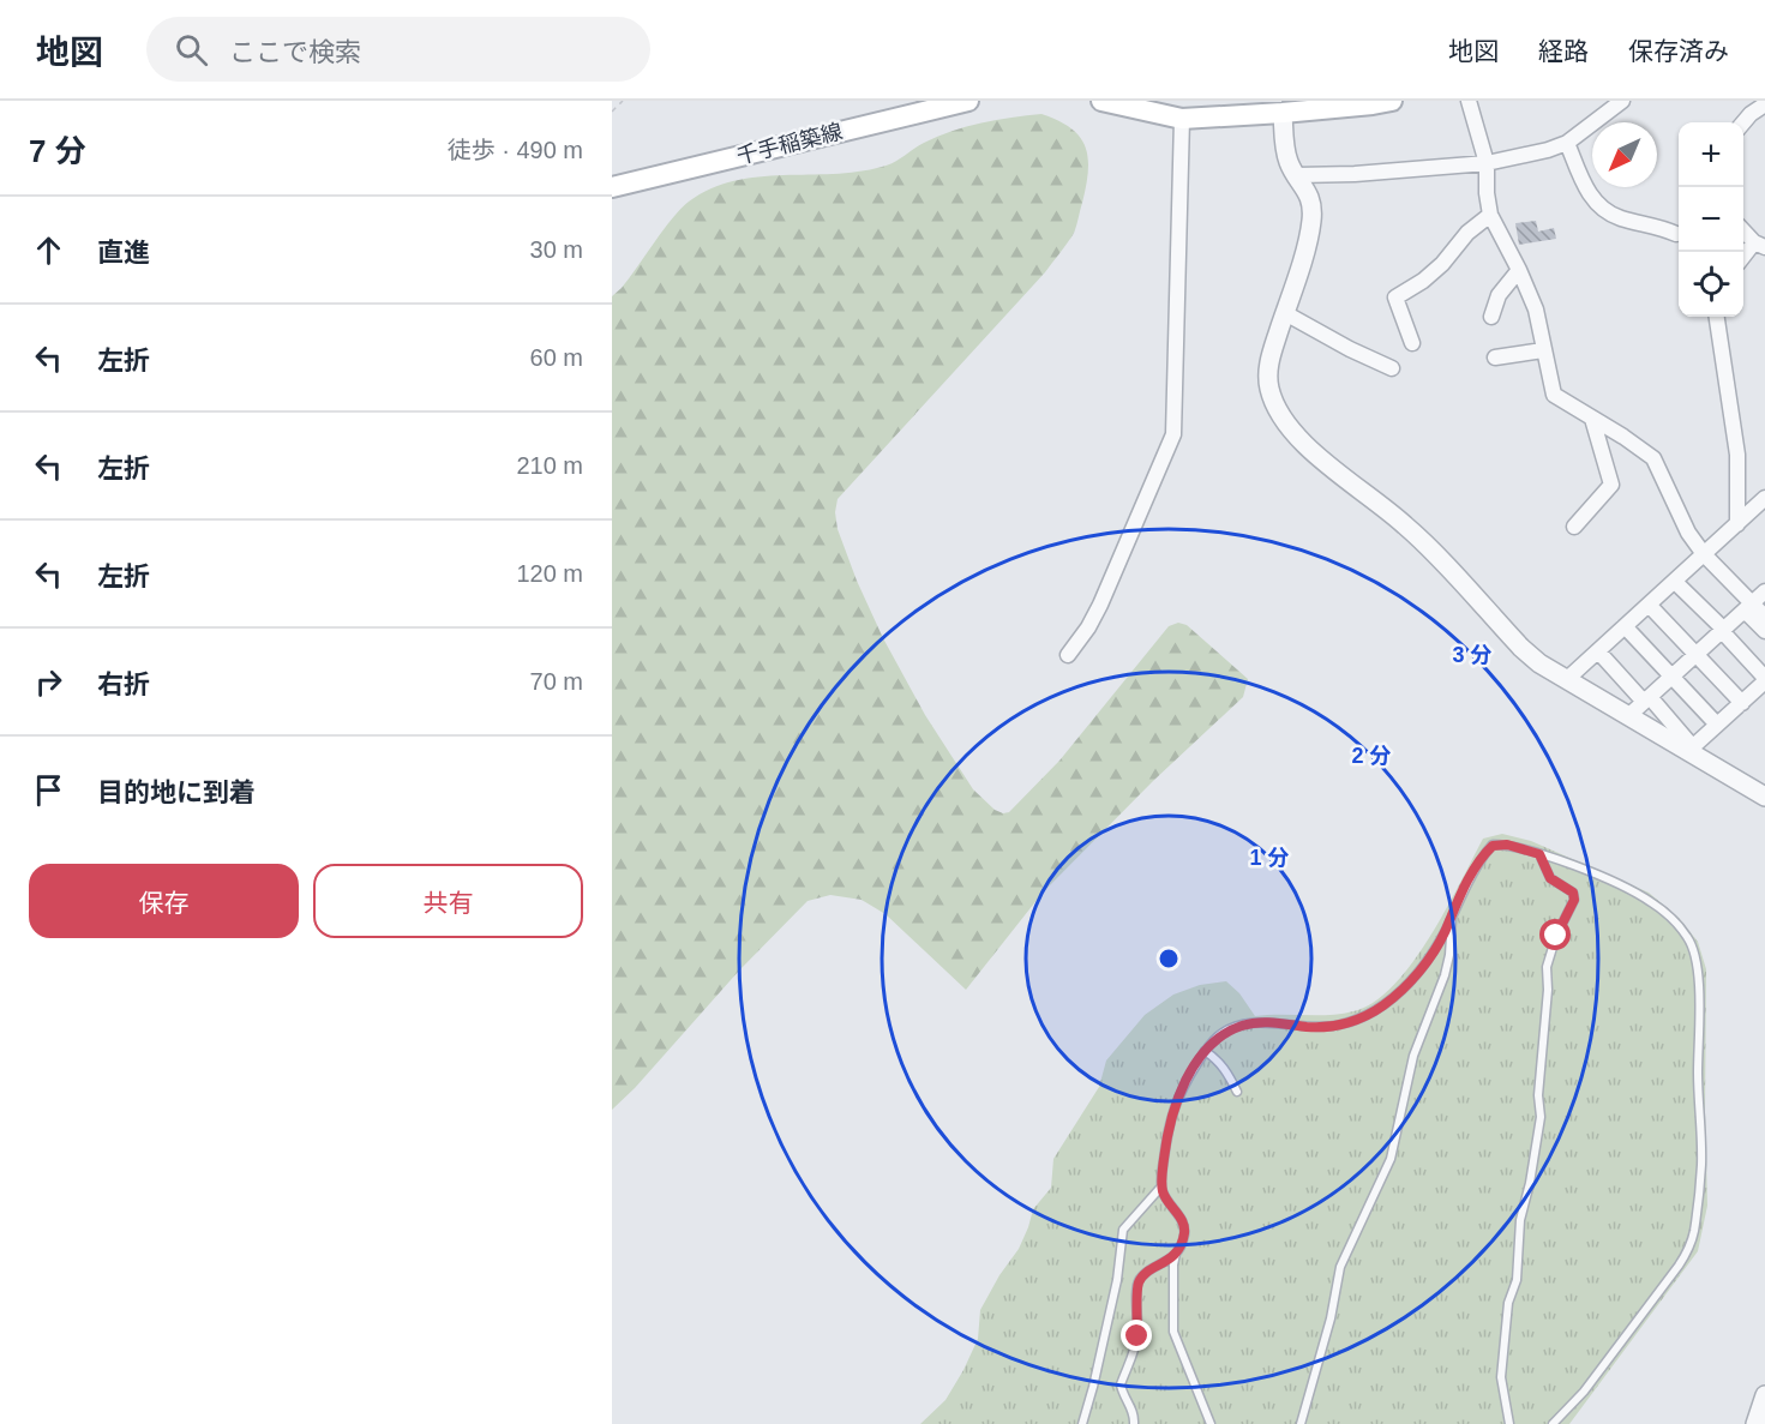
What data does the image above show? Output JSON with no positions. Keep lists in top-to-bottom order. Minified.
{"streets":{"main road":["千手稲築線"]},"north":"bottom left","page":{"header":"地図","search":"ここで検索","nav":["地図","経路","保存済み"],"heading":["7 分","徒歩 · 490 m"],"map_buttons":["+","−"],"list":[["直進","30 m"],["左折","60 m"],["左折","210 m"],["左折","120 m"],["右折","70 m"],"目的地に到着"],"buttons":["保存","共有"]},"rings":["3 分","2 分","1 分"]}
